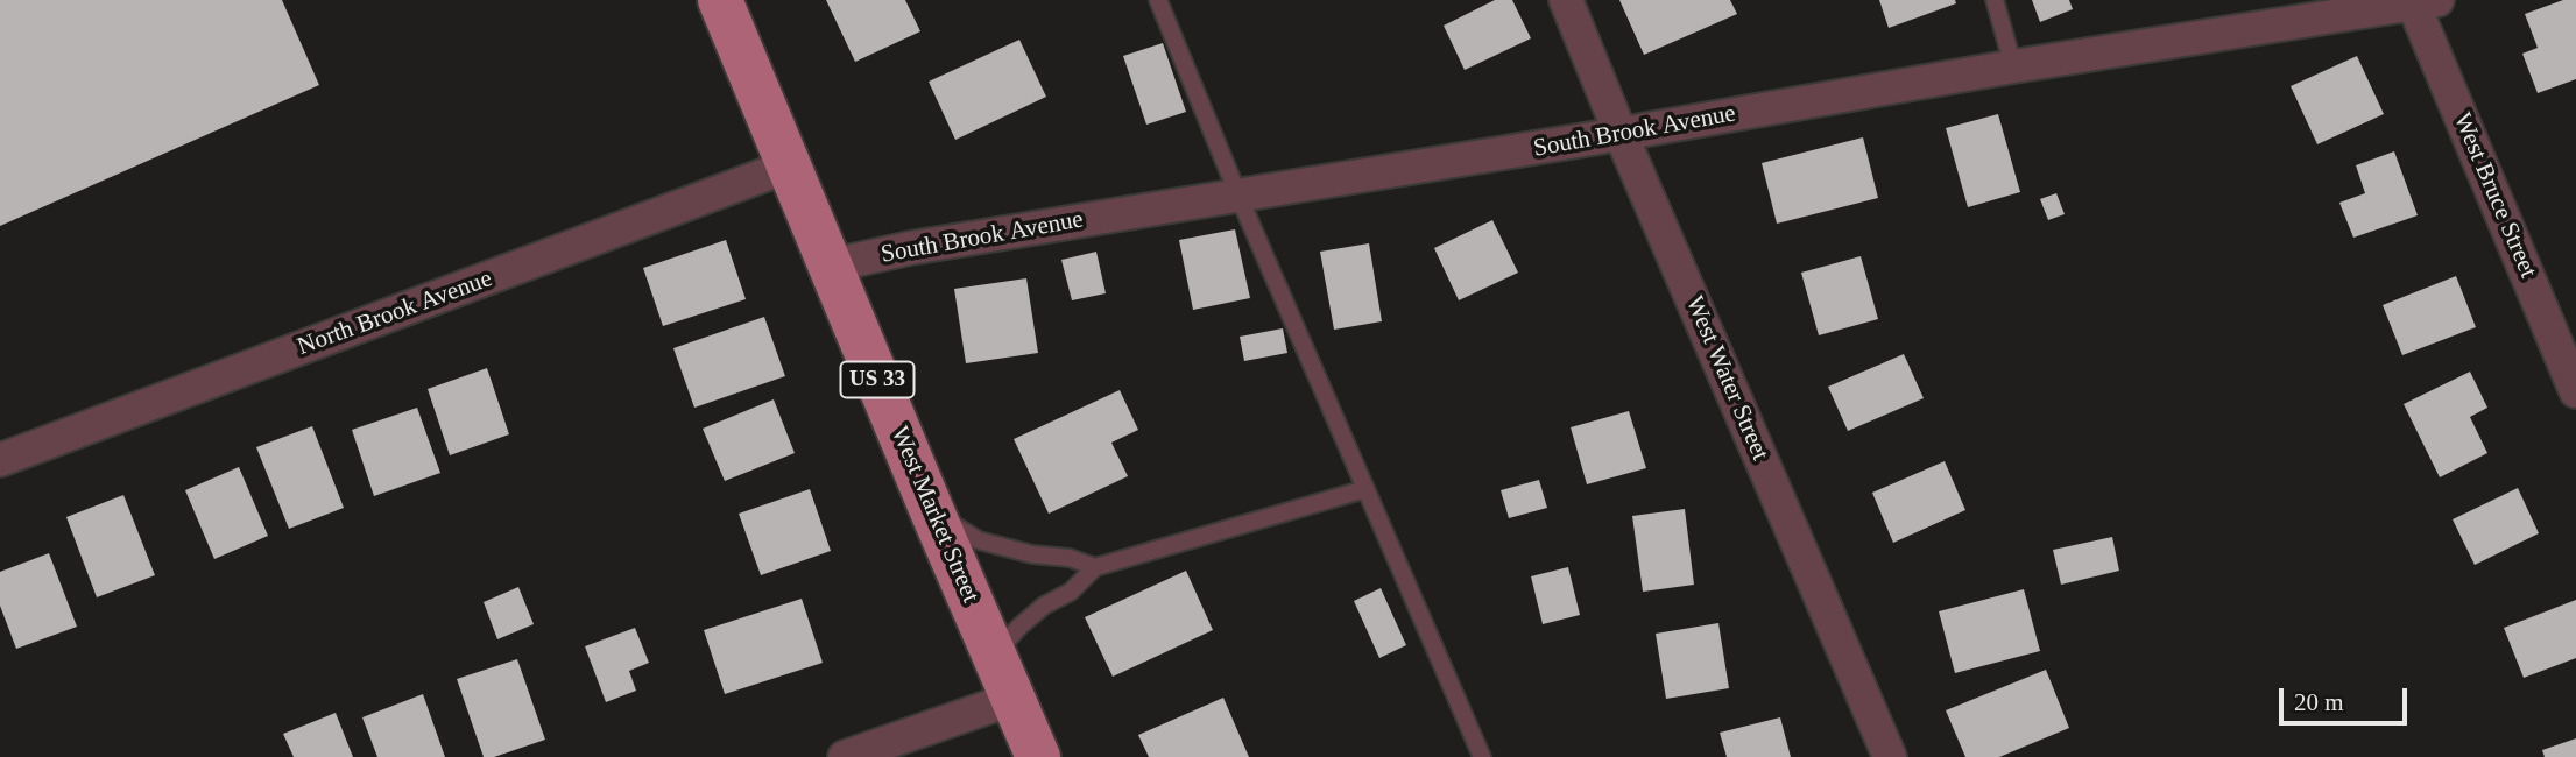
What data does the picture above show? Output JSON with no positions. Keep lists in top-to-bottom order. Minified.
{"streets":{"main road":["US 33","West Market Street"],"street":["South Brook Avenue","West Bruce Street","North Brook Avenue","West Water Street"]},"crossings":[["South Brook Avenue","West Bruce Street"],["South Brook Avenue","West Water Street"],["South Brook Avenue","West Market Street"],["North Brook Avenue","West Market Street"]],"scale_bar":"20 m"}
